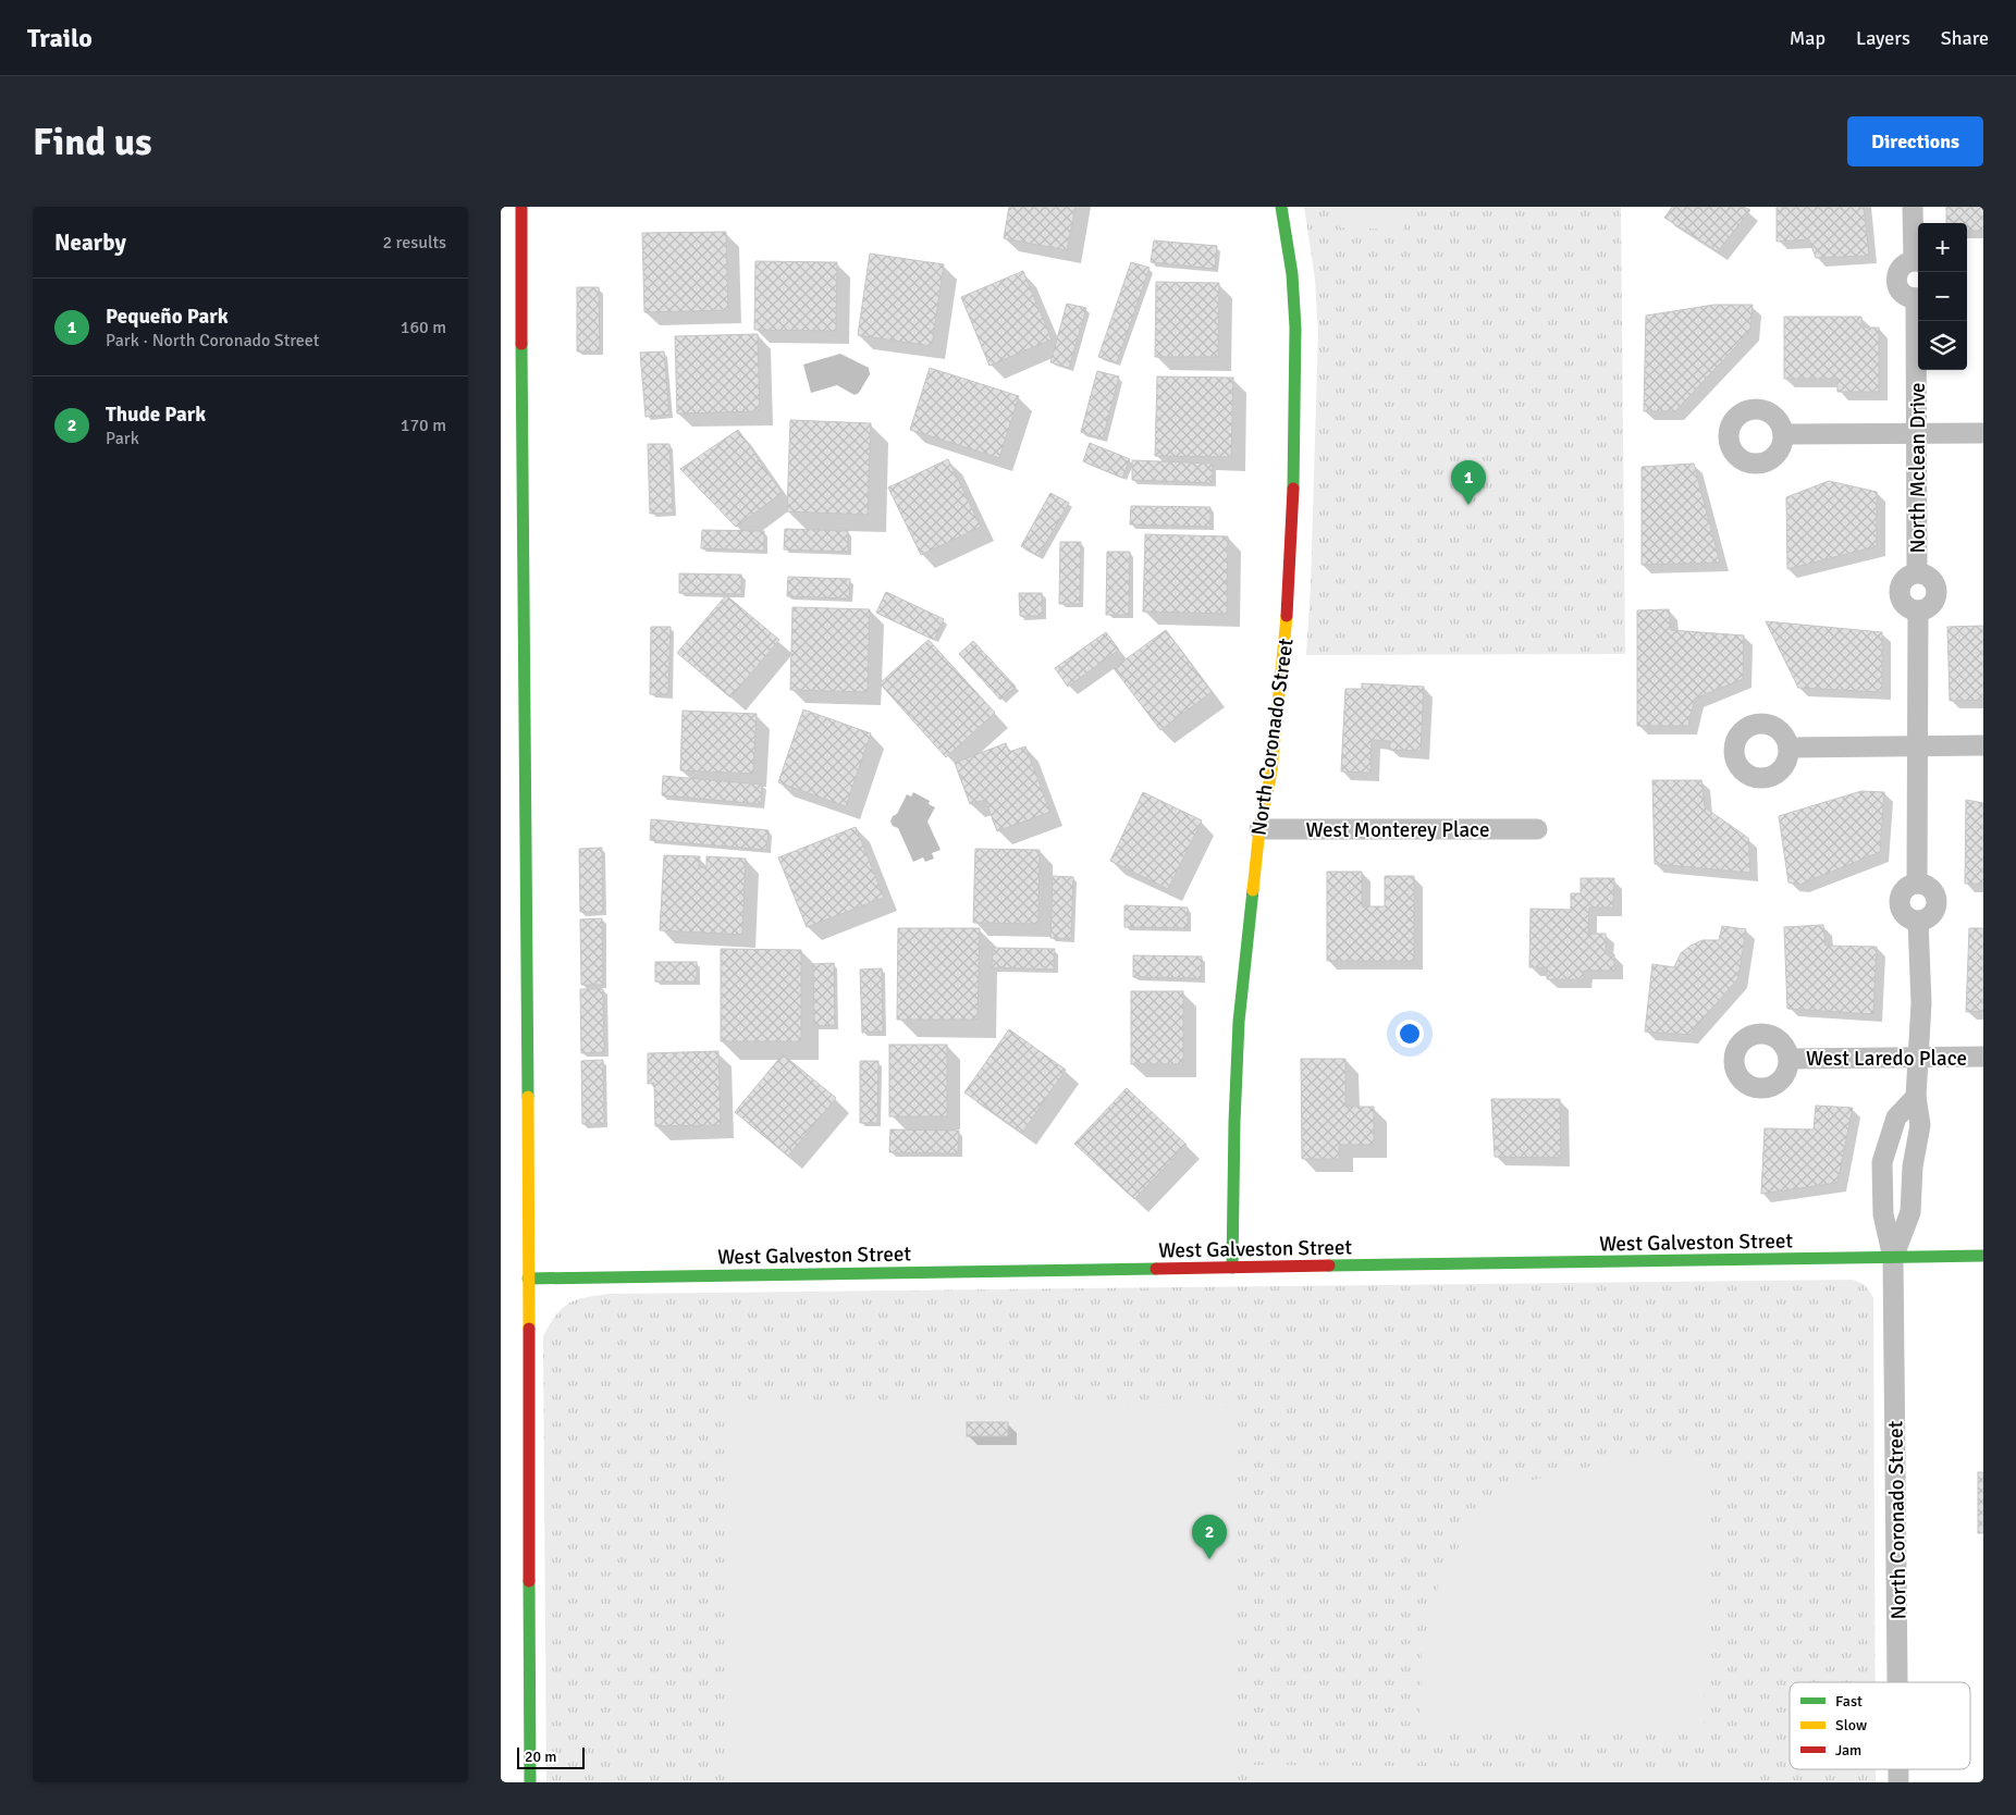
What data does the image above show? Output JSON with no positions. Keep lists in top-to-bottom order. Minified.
{"streets":{"street":["North Mclean Drive","North Coronado Street","West Monterey Place","West Laredo Place","West Galveston Street"]},"crossings":[["North Mclean Drive","North Coronado Street"],["North Mclean Drive","West Laredo Place"],["North Mclean Drive","West Galveston Street"],["North Coronado Street","West Monterey Place"],["North Coronado Street","West Galveston Street"]],"legend":["Fast","Slow","Jam"],"scale_bar":"20 m","page":{"header":"Trailo","nav":["Map","Layers","Share"],"buttons":"Directions","title":"Find us","heading":["Nearby","2 results"],"map_buttons":["+","−"],"list":[{"mark":"1","name":"Pequeño Park","note":"Park · North Coronado Street","value":"160 m"},{"mark":"2","name":"Thude Park","note":"Park","value":"170 m"}],"pins":["1","2"],"scale":"20 m"}}
